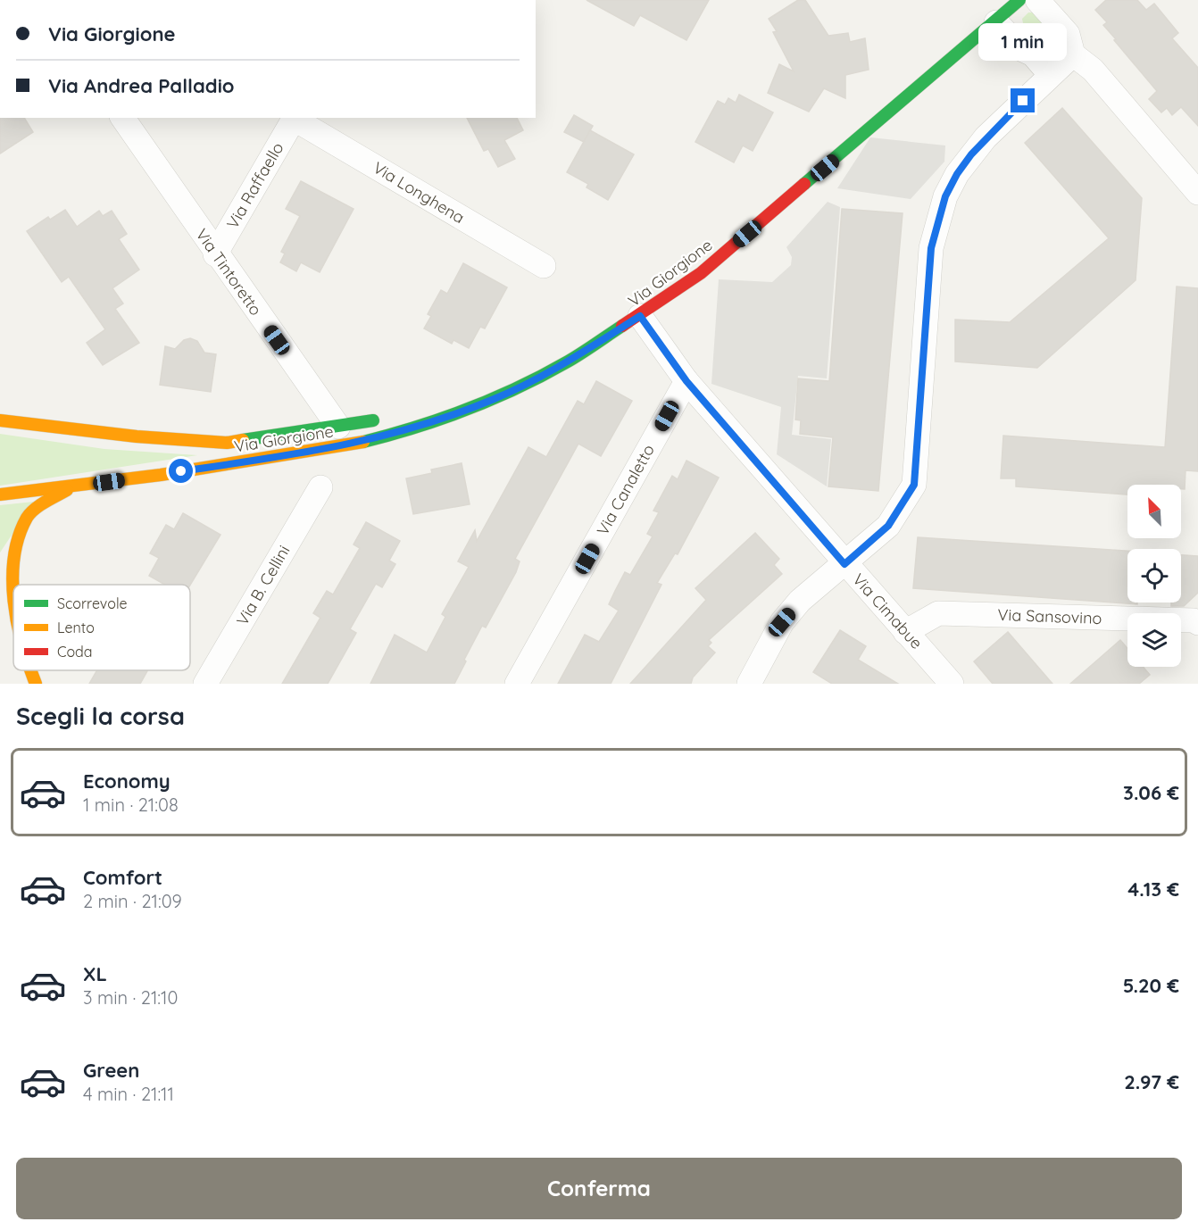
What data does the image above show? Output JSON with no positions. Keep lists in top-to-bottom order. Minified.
{"streets":{"main road":["Via Giorgione"],"street":["Via Raffaello","Via Longhena","Via Tintoretto","Via Canaletto","Via B. Cellini","Via Cimabue","Via Sansovino"]},"crossings":[["Via Raffaello","Via Longhena"],["Via Raffaello","Via Tintoretto"],["Via Tintoretto","Via Giorgione"],["Via Giorgione","Via Cimabue"],["Via Canaletto","Via Cimabue"],["Via Cimabue","Via Sansovino"]],"legend":["Scorrevole","Lento","Coda"],"north":"top left","page":{"banner":["Via Giorgione","Via Andrea Palladio"],"bubble":"1 min","heading":"Scegli la corsa","list":[{"name":"Economy","note":"1 min · 21:08","value":"3.06 €"},{"name":"Comfort","note":"2 min · 21:09","value":"4.13 €"},{"name":"XL","note":"3 min · 21:10","value":"5.20 €"},{"name":"Green","note":"4 min · 21:11","value":"2.97 €"}],"buttons":"Conferma"}}
